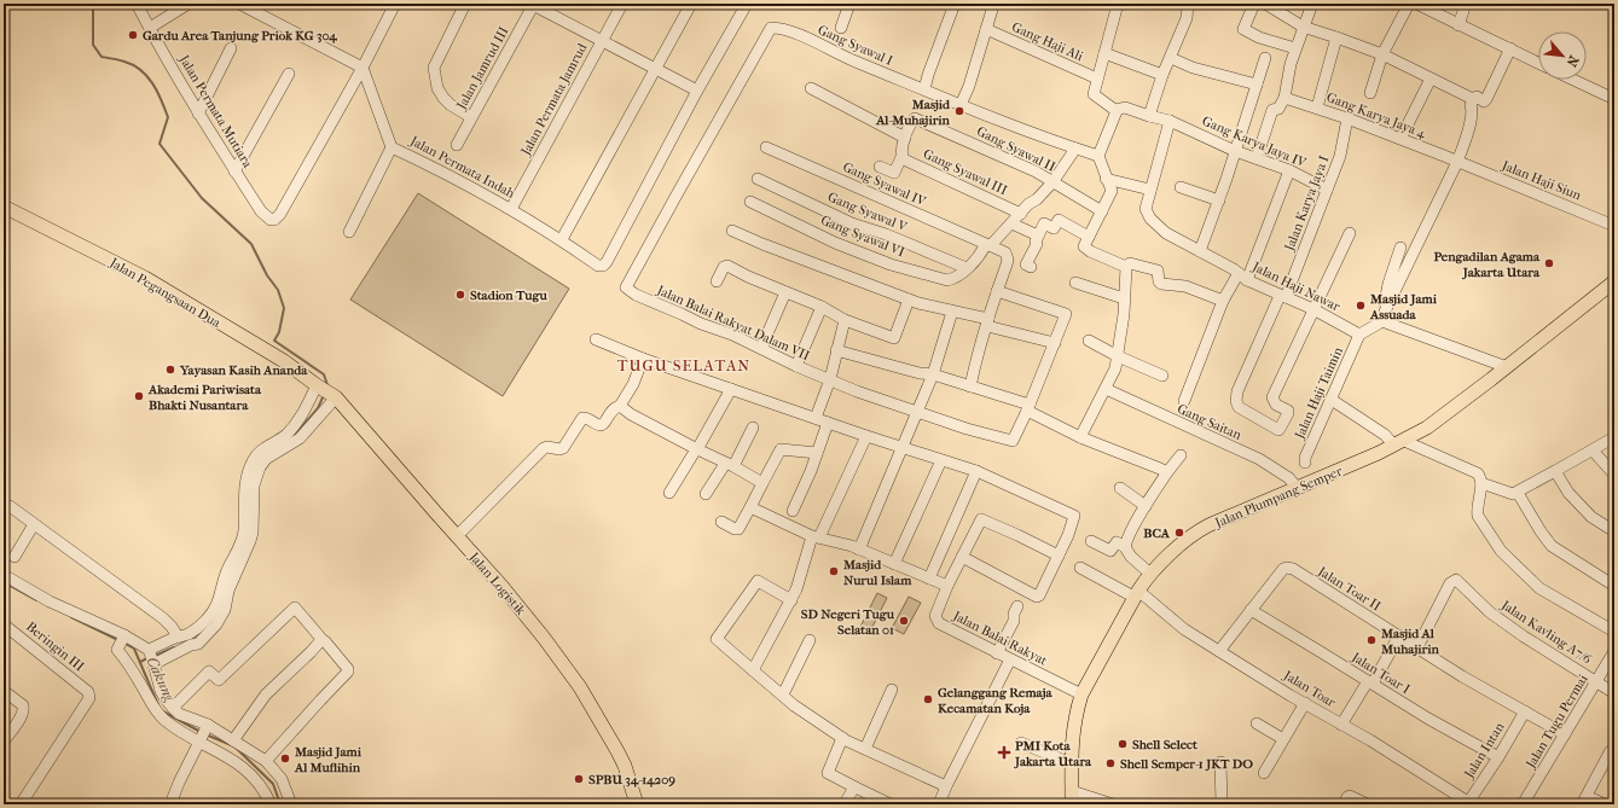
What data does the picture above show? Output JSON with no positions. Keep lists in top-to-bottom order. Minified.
{"streets":{"main road":["Jalan Pegangsaan Dua","Jalan Plumpang Semper","Jalan Logistik"],"street":["Gang Haji Ali","Gang Syawal I","Jalan Jamrud III","Jalan Permata Jamrud","Jalan Permata Mutiara","Gang Karya Jaya 4","Gang Karya Jaya IV","Gang Syawal II","Jalan Permata Indah","Gang Syawal III","Jalan Haji Siun","Gang Syawal IV","Jalan Karya Jaya I","Gang Syawal V","Gang Syawal VI","Jalan Haji Nawar","Jalan Balai Rakyat Dalam VII","Jalan Haji Taimin","Gang Saitan","Jalan Toar II","Jalan Kavling A7/6","Jalan Balai Rakyat","Beringin III","Jalan Toar I","Jalan Toar","Jalan Tugu Permai","Jalan Intan"]},"crossings":[["Gang Syawal I","Gang Syawal VI"],["Gang Syawal I","Jalan Balai Rakyat Dalam VII"],["Jalan Permata Jamrud","Jalan Permata Indah"],["Jalan Permata Mutiara","Jalan Permata Indah"],["Gang Karya Jaya 4","Jalan Haji Siun"],["Gang Karya Jaya 4","Jalan Karya Jaya I"],["Gang Karya Jaya IV","Jalan Karya Jaya I"],["Gang Karya Jaya IV","Jalan Haji Nawar"],["Gang Syawal II","Gang Syawal VI"],["Gang Syawal III","Gang Syawal VI"],["Gang Syawal IV","Gang Syawal VI"],["Jalan Karya Jaya I","Jalan Haji Nawar"],["Gang Syawal V","Gang Syawal VI"],["Jalan Haji Nawar","Jalan Haji Taimin"],["Jalan Pegangsaan Dua","Jalan Logistik"],["Gang Saitan","Jalan Plumpang Semper"],["Jalan Plumpang Semper","Jalan Balai Rakyat"],["Jalan Plumpang Semper","Jalan Toar"],["Jalan Toar II","Jalan Kavling A7/6"],["Jalan Toar II","Jalan Toar I"],["Jalan Toar II","Jalan Toar"],["Jalan Toar II","Jalan Tugu Permai"],["Jalan Toar II","Jalan Intan"],["Jalan Kavling A7/6","Jalan Tugu Permai"],["Jalan Toar I","Jalan Intan"],["Jalan Toar","Jalan Intan"]],"districts":["TUGU SELATAN"],"water":["Cakung"],"places":{"other":["Gardu Area Tanjung Priok KG 304","Masjid Al-Muhajirin","Pengadilan Agama Jakarta Utara","Stadion Tugu","Masjid Jami Assuada","Yayasan Kasih Ananda","Akademi Pariwisata Bhakti Nusantara","BCA","Masjid Nurul Islam","SD Negeri Tugu Selatan 01","Masjid Al Muhajirin","Gelanggang Remaja Kecamatan Koja","Shell Select","Masjid Jami Al Muflihin","Shell Semper-1 JKT DO","SPBU 34-14209"],"health":["PMI Kota Jakarta Utara"]},"north":"bottom right"}
